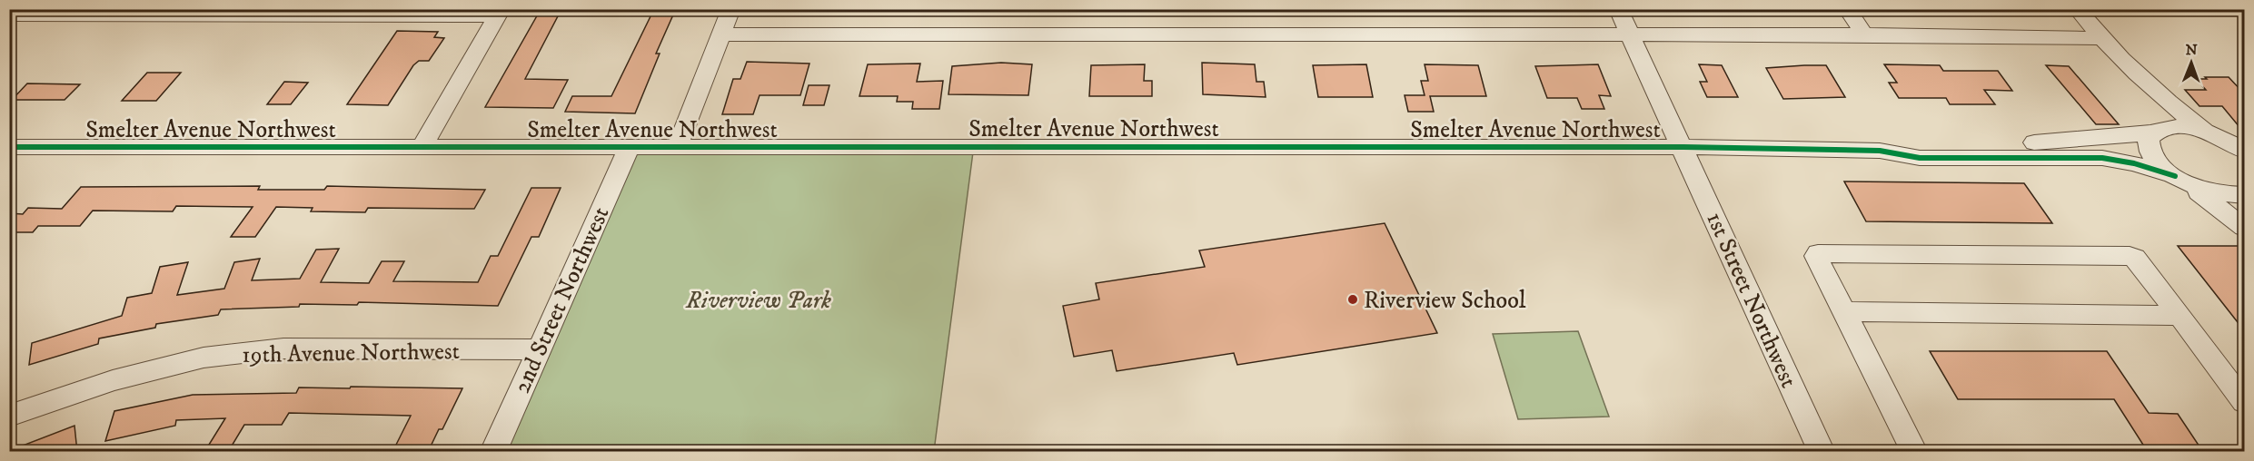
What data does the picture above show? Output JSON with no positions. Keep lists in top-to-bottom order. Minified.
{"streets":{"street":["Smelter Avenue Northwest","2nd Street Northwest","1st Street Northwest","19th Avenue Northwest"]},"crossings":[["Smelter Avenue Northwest","2nd Street Northwest"],["Smelter Avenue Northwest","1st Street Northwest"],["2nd Street Northwest","19th Avenue Northwest"]],"parks":["Riverview Park"],"places":["Riverview School"],"north":"top"}
